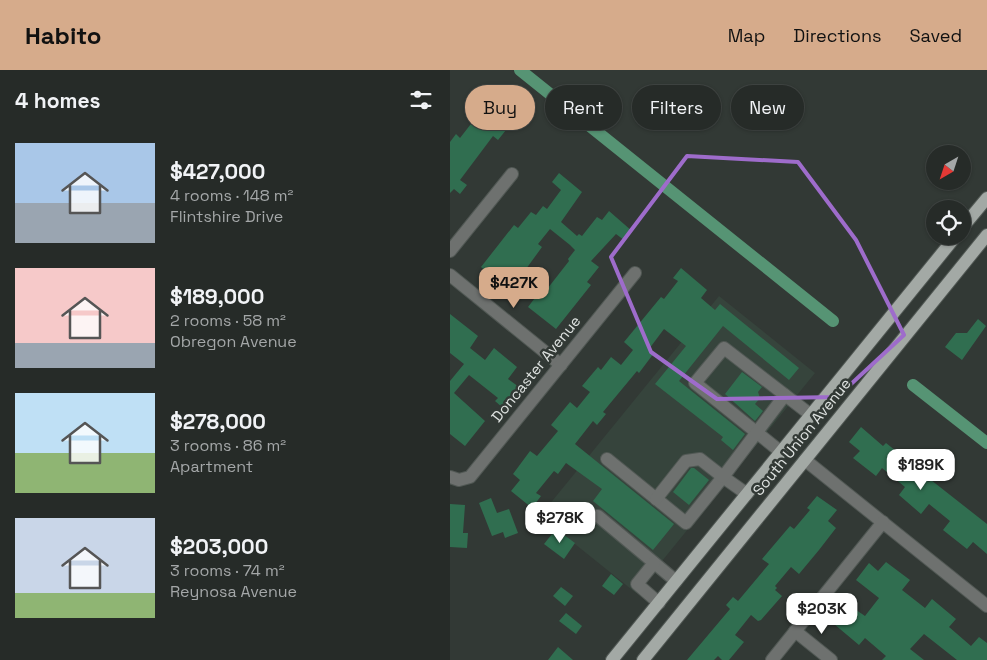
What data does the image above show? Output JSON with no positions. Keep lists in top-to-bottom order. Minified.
{"streets":{"main road":["South Union Avenue"],"street":["Doncaster Avenue"]},"north":"bottom left","page":{"header":"Habito","nav":["Map","Directions","Saved"],"heading":"4 homes","chip":["Buy","Rent","Filters","New"],"list":[{"name":"$427,000","note":"4 rooms · 148 m² · Flintshire Drive"},{"name":"$189,000","note":"2 rooms · 58 m² · Obregon Avenue"},{"name":"$278,000","note":"3 rooms · 86 m² · Apartment"},{"name":"$203,000","note":"3 rooms · 74 m² · Reynosa Avenue"}],"price":["$427K","$189K","$278K","$203K"]}}
